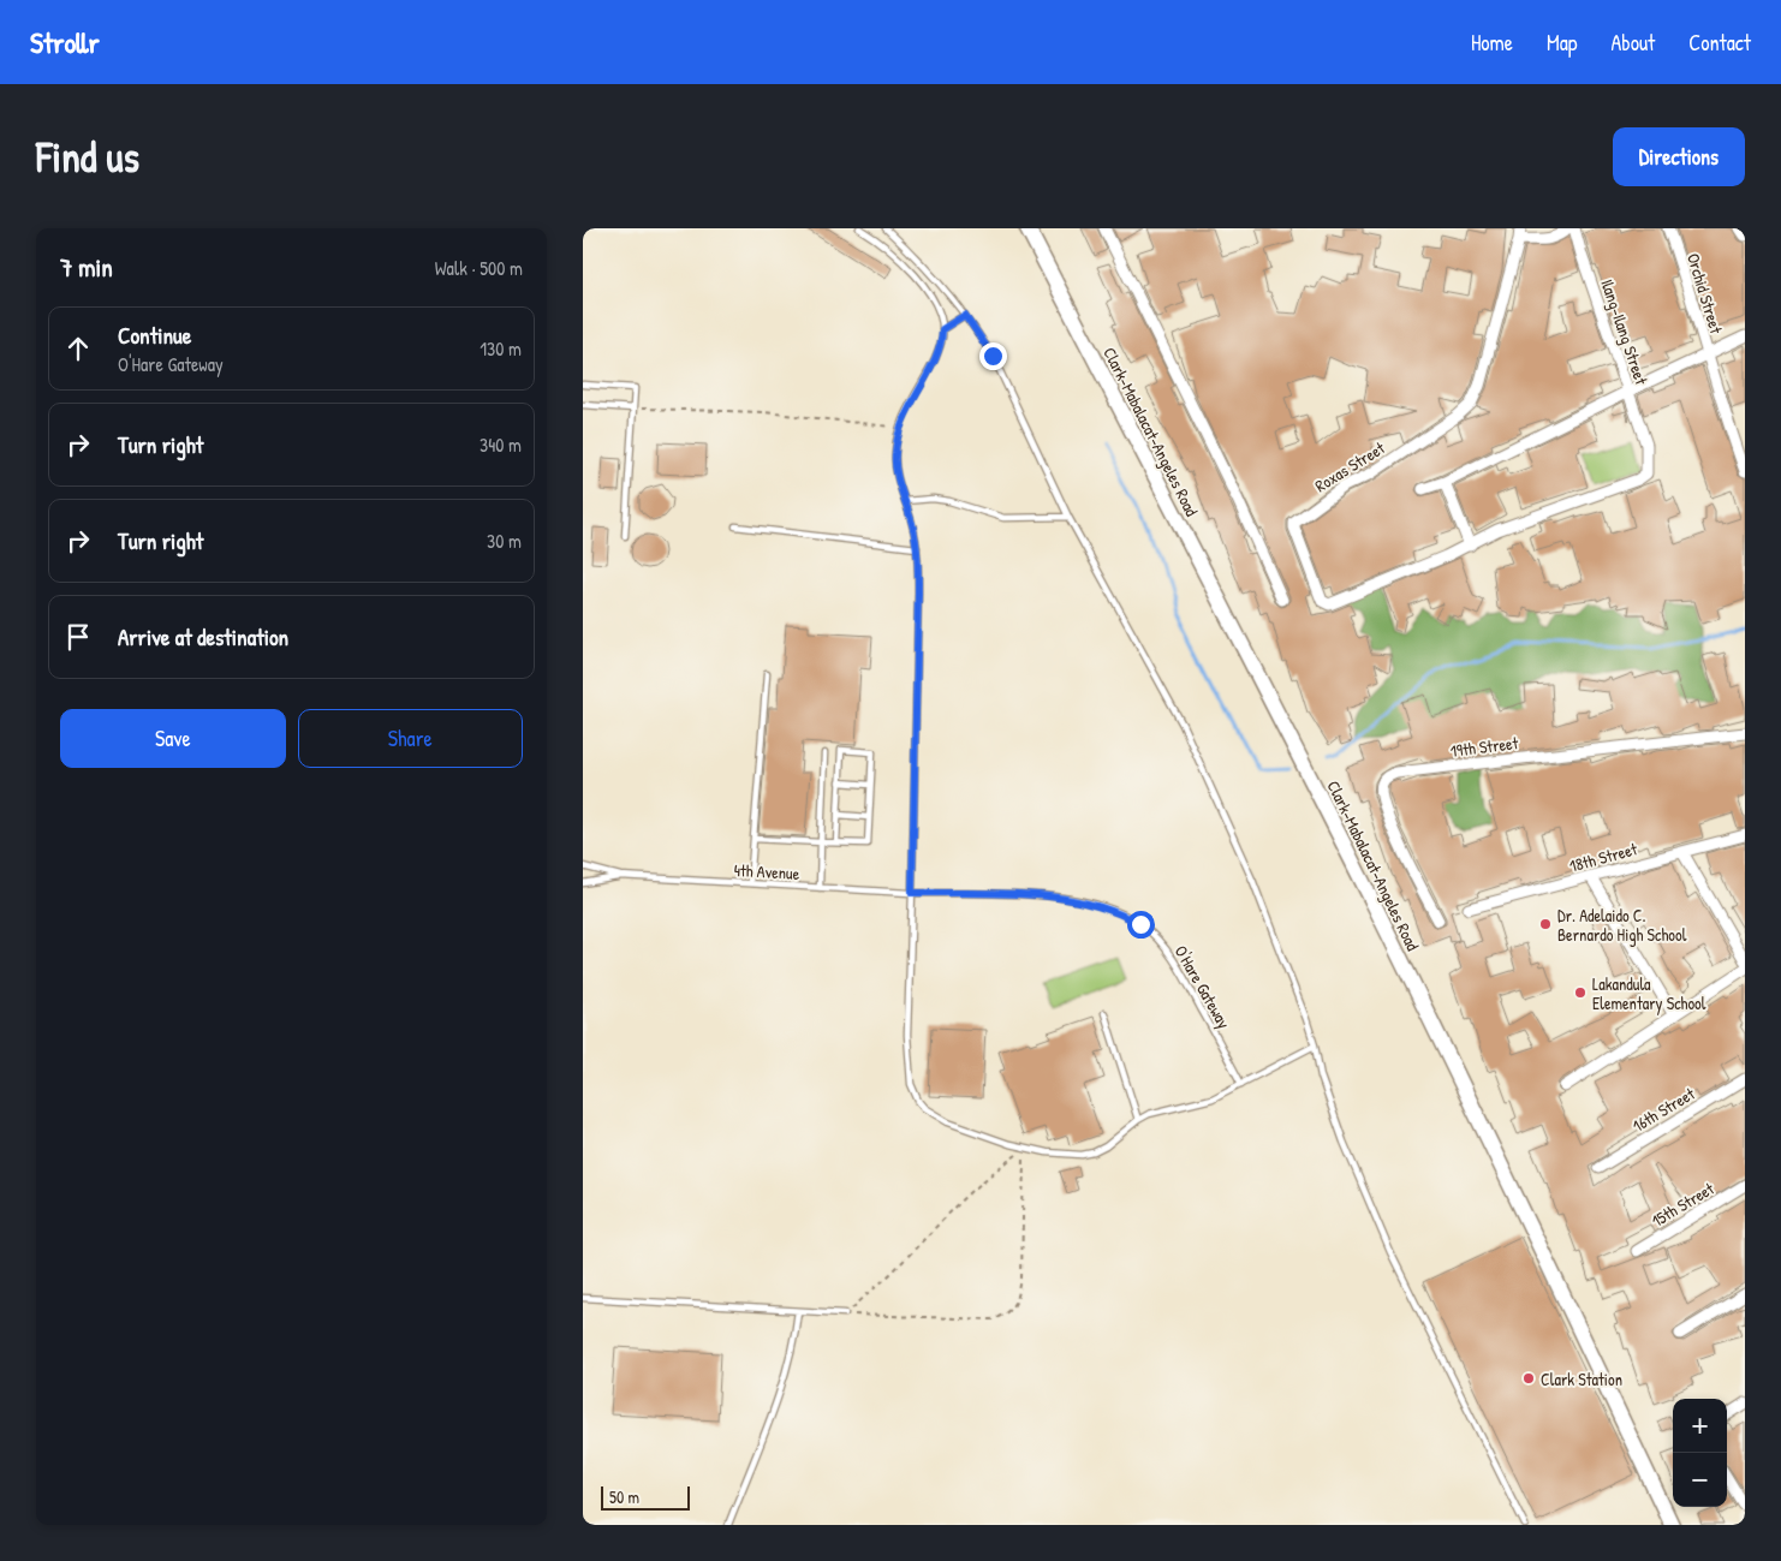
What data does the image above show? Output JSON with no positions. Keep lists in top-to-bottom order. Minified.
{"streets":{"main road":["Clark-Mabalacat-Angeles Road"],"street":["Orchid Street","Ilang-Ilang Street","Roxas Street","19th Street","18th Street","16th Street","15th Street"],"lane":["4th Avenue","O'Hare Gateway"]},"crossings":[["Ilang-Ilang Street","Roxas Street"],["4th Avenue","O'Hare Gateway"]],"places":["Dr. Adelaido C. Bernardo High School","Lakandula Elementary School","Clark Station"],"scale_bar":"50 m","page":{"header":"Strollr","nav":["Home","Map","About","Contact"],"buttons":["Directions",["Save","Share"]],"title":"Find us","heading":["7 min","Walk · 500 m"],"list":[["Continue","O'Hare Gateway","130 m"],["Turn right","340 m"],["Turn right","30 m"],"Arrive at destination"],"map_buttons":["+","−"],"scale":"50 m"}}
